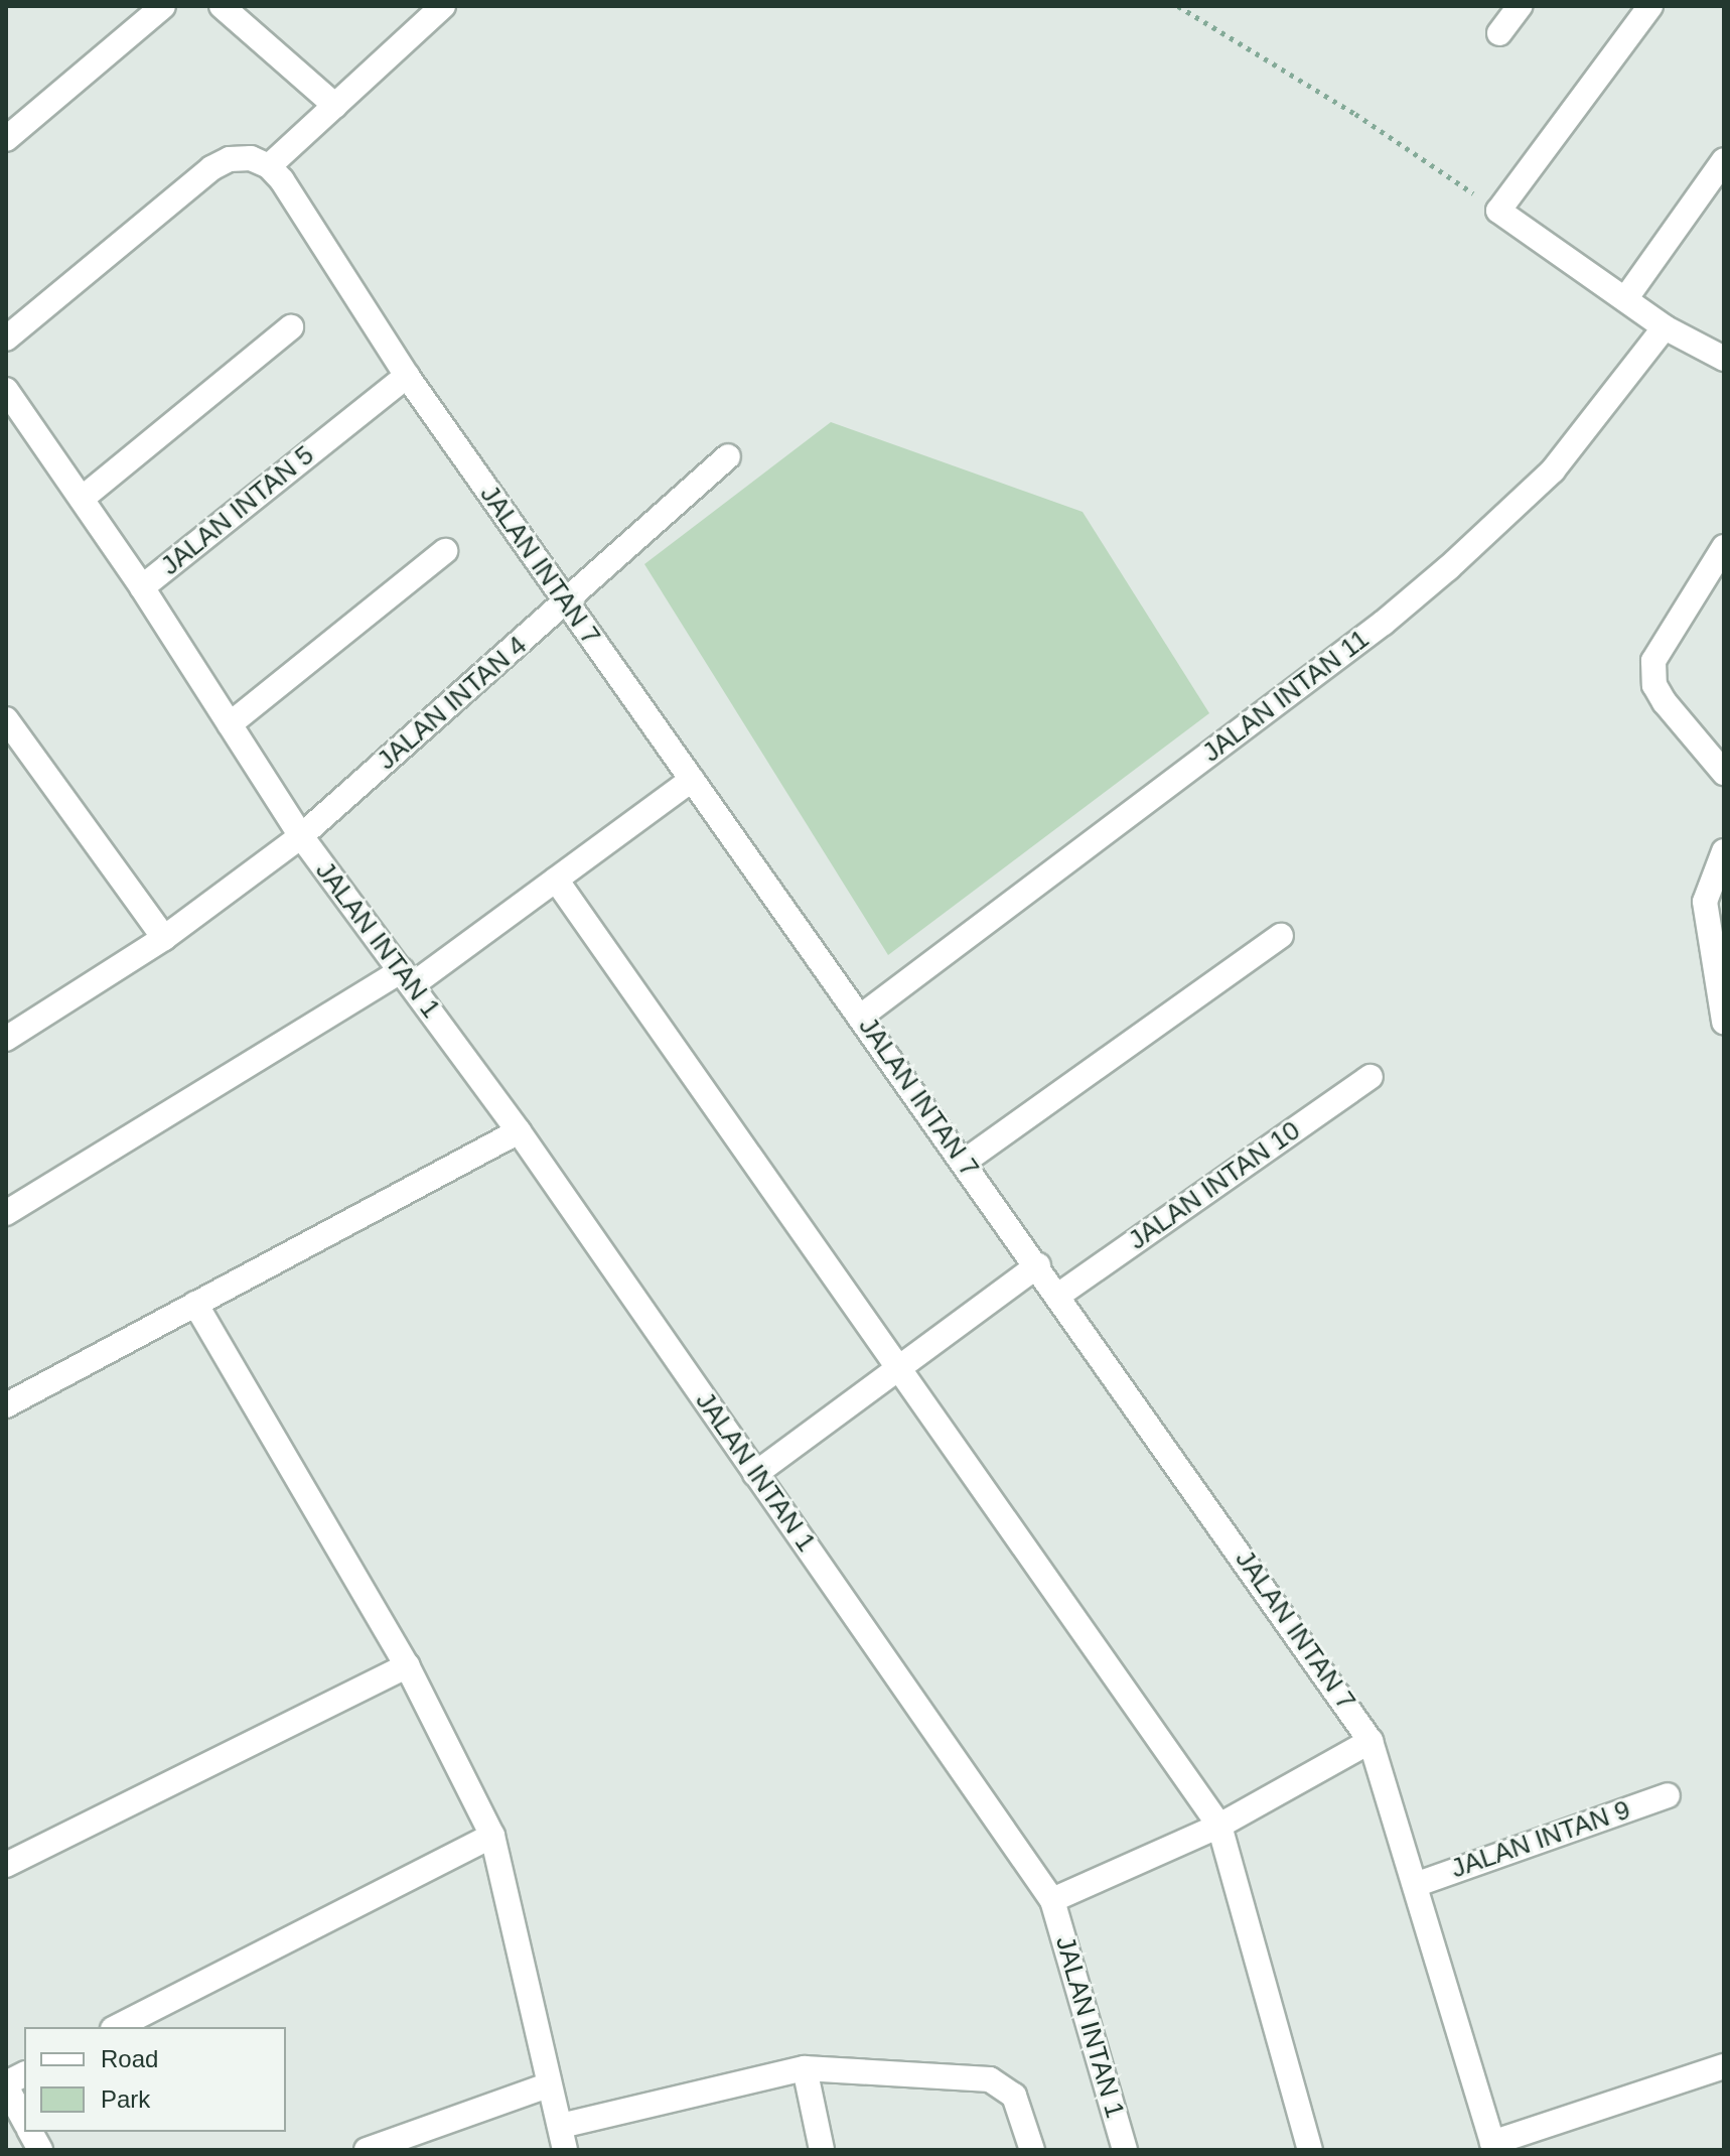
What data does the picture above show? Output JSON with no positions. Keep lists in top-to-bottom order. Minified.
{"streets":{"street":["JALAN INTAN 5","JALAN INTAN 7","JALAN INTAN 11","JALAN INTAN 4","JALAN INTAN 1","JALAN INTAN 10","JALAN INTAN 9"]},"crossings":[["JALAN INTAN 5","JALAN INTAN 7"],["JALAN INTAN 5","JALAN INTAN 1"],["JALAN INTAN 7","JALAN INTAN 11"],["JALAN INTAN 7","JALAN INTAN 4"],["JALAN INTAN 7","JALAN INTAN 10"],["JALAN INTAN 7","JALAN INTAN 9"],["JALAN INTAN 4","JALAN INTAN 1"]],"legend":["Road","Park"]}
